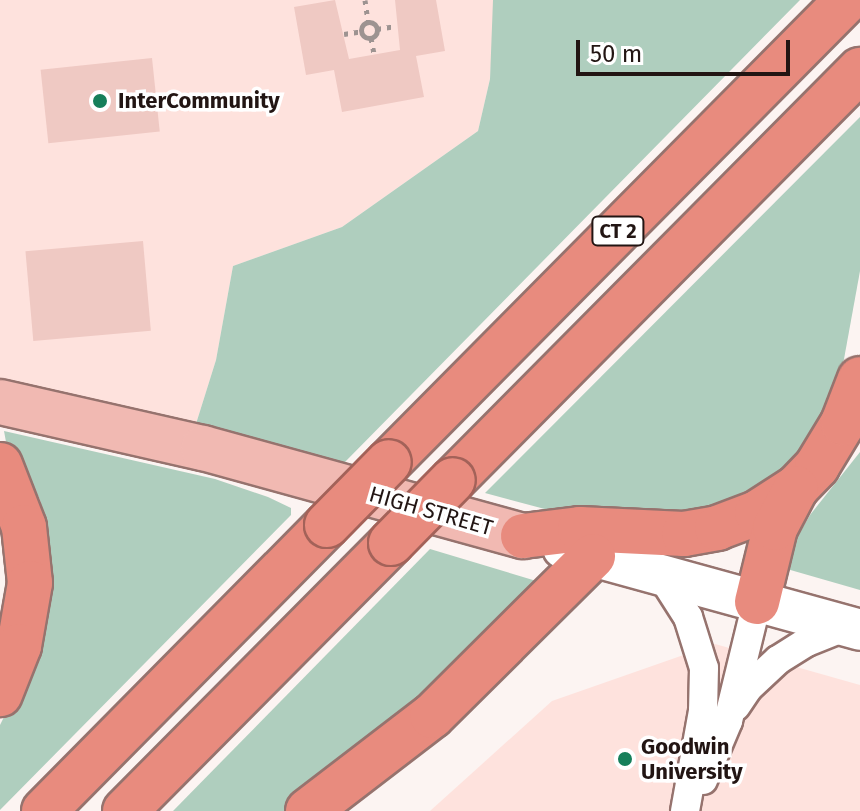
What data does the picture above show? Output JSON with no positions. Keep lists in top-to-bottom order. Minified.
{"streets":{"highway":["CT 2"],"main road":["HIGH STREET"]},"places":["InterCommunity","Goodwin University"],"scale_bar":"50 m"}
